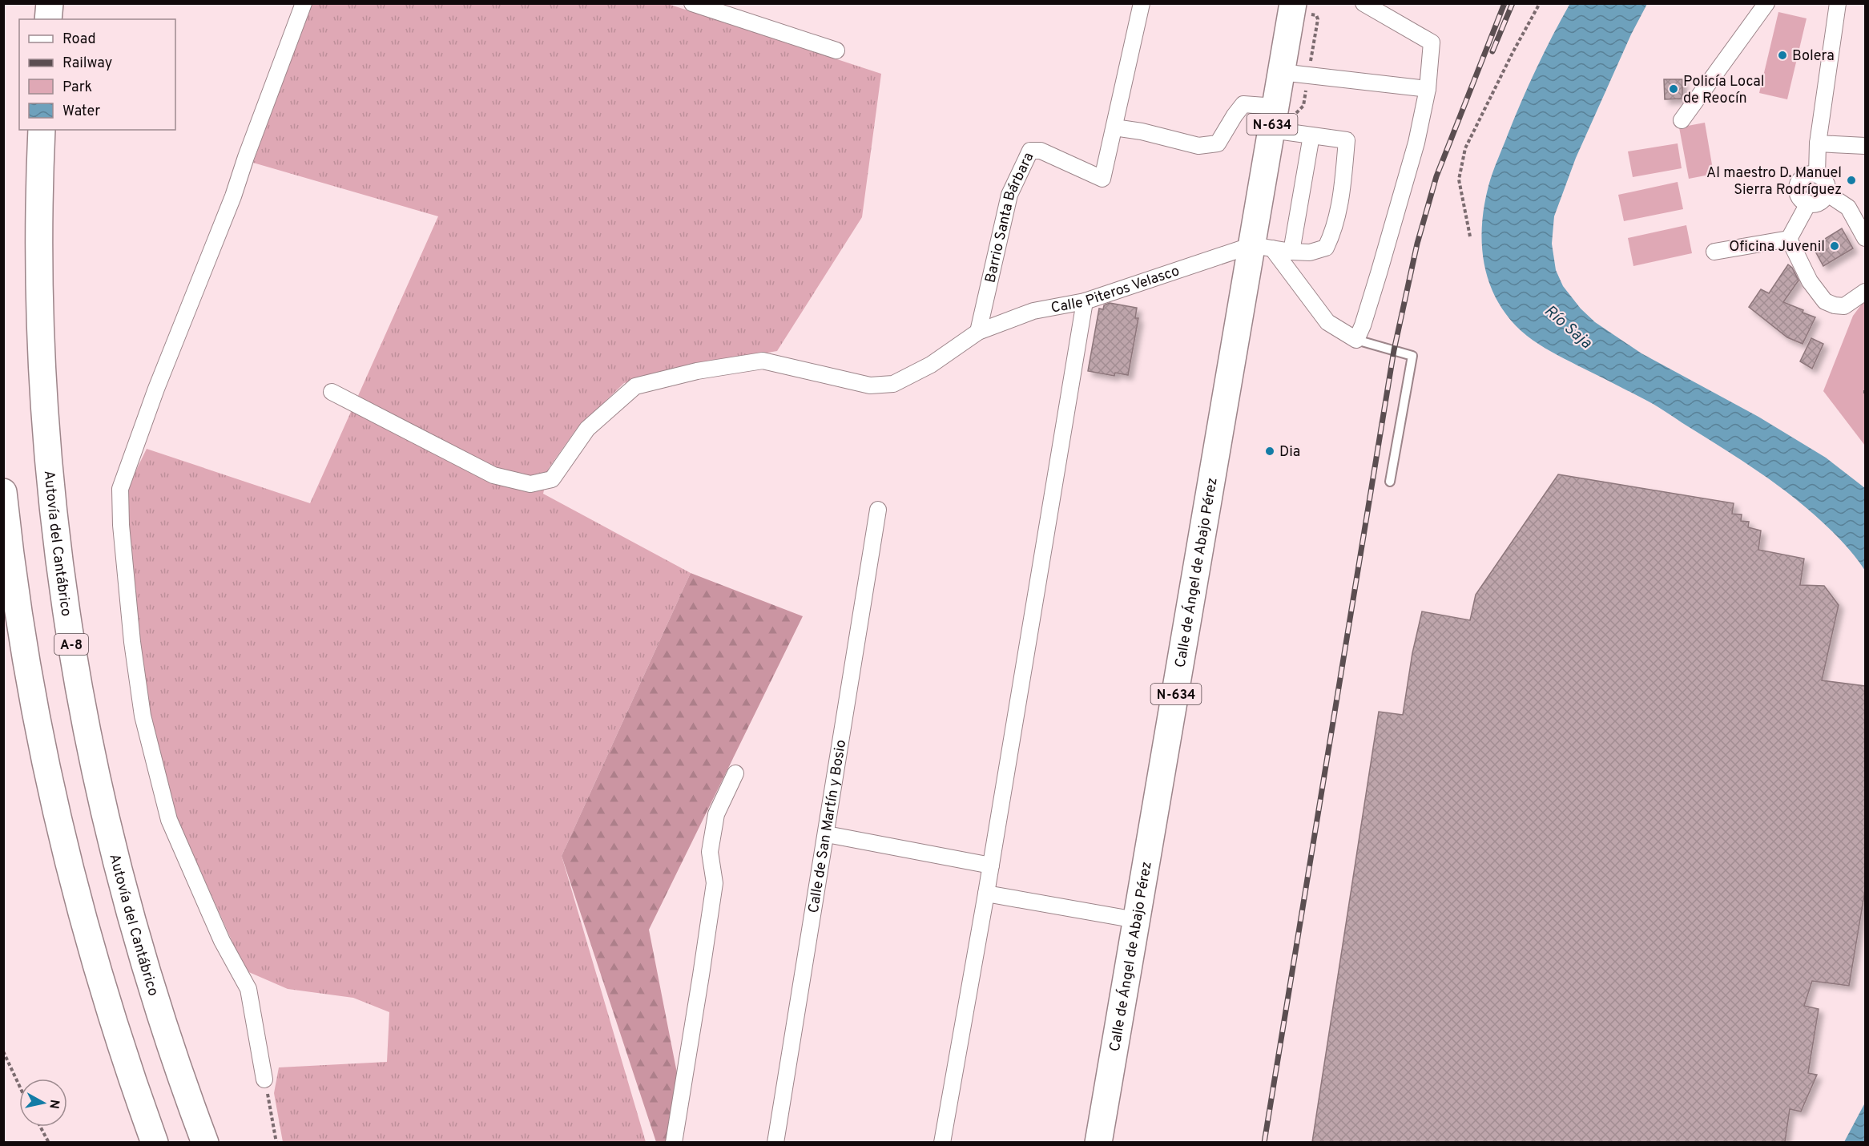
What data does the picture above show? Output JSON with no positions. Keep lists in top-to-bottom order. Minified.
{"streets":{"highway":["N-634","Autovía del Cantábrico","Calle de Ángel de Abajo Pérez","A-8"],"street":["Barrio Santa Bárbara","Calle Piteros Velasco","Calle de San Martín y Bosio"]},"crossings":[["Barrio Santa Bárbara","Calle Piteros Velasco"],["Calle Piteros Velasco","Calle de Ángel de Abajo Pérez"]],"water":["Río Saja"],"places":["Bolera","Policía Local de Reocín","Al maestro D. Manuel Sierra Rodríguez","Oficina Juvenil","Dia"],"legend":["Road","Railway","Park","Water"],"north":"right"}
